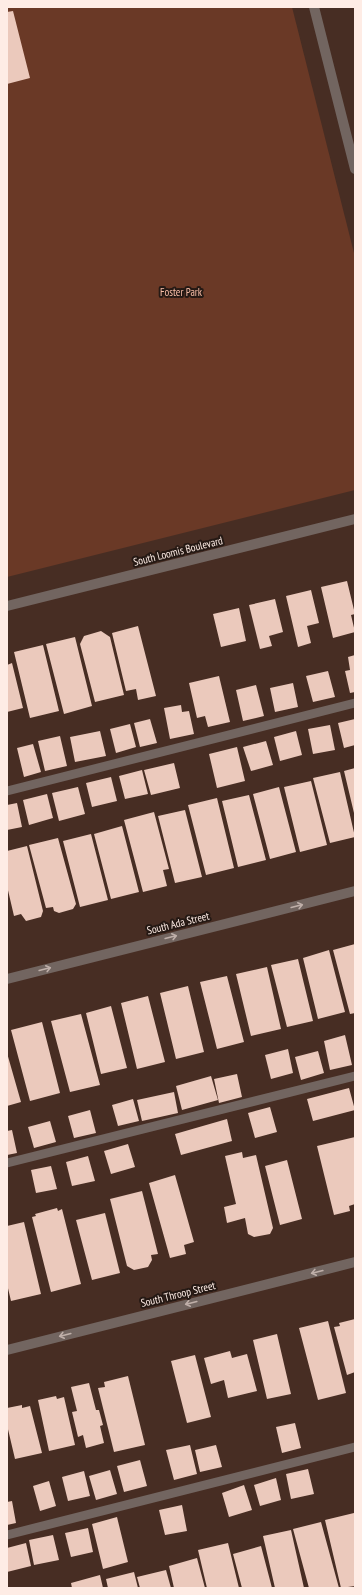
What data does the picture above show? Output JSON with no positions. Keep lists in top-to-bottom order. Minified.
{"streets":{"street":["South Loomis Boulevard","South Ada Street","South Throop Street"]},"one_way":["South Ada Street","South Throop Street"],"parks":["Foster Park"]}
